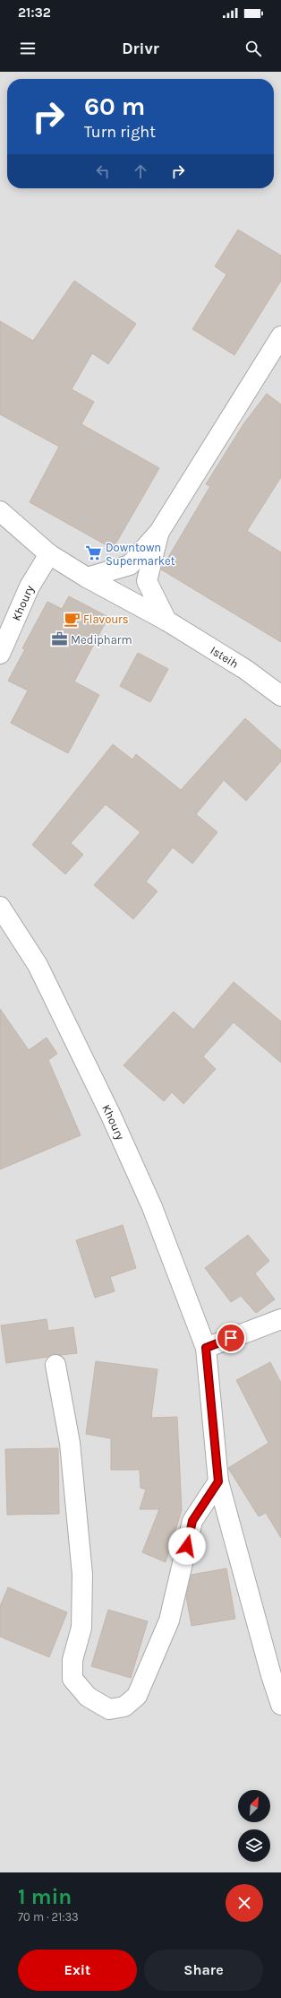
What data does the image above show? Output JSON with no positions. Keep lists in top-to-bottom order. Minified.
{"streets":{"street":["Khoury","Isteih"]},"crossings":[["Khoury","Isteih"]],"places":{"supermarket":["Downtown Supermarket"],"cafe":["Flavours"],"office":["Medipharm"]},"north":"top right","page":{"status":"21:32","header":"Drivr","turn":["60 m","Turn right"],"heading":["1 min","70 m · 21:33"],"buttons":["Exit","Share"]}}
